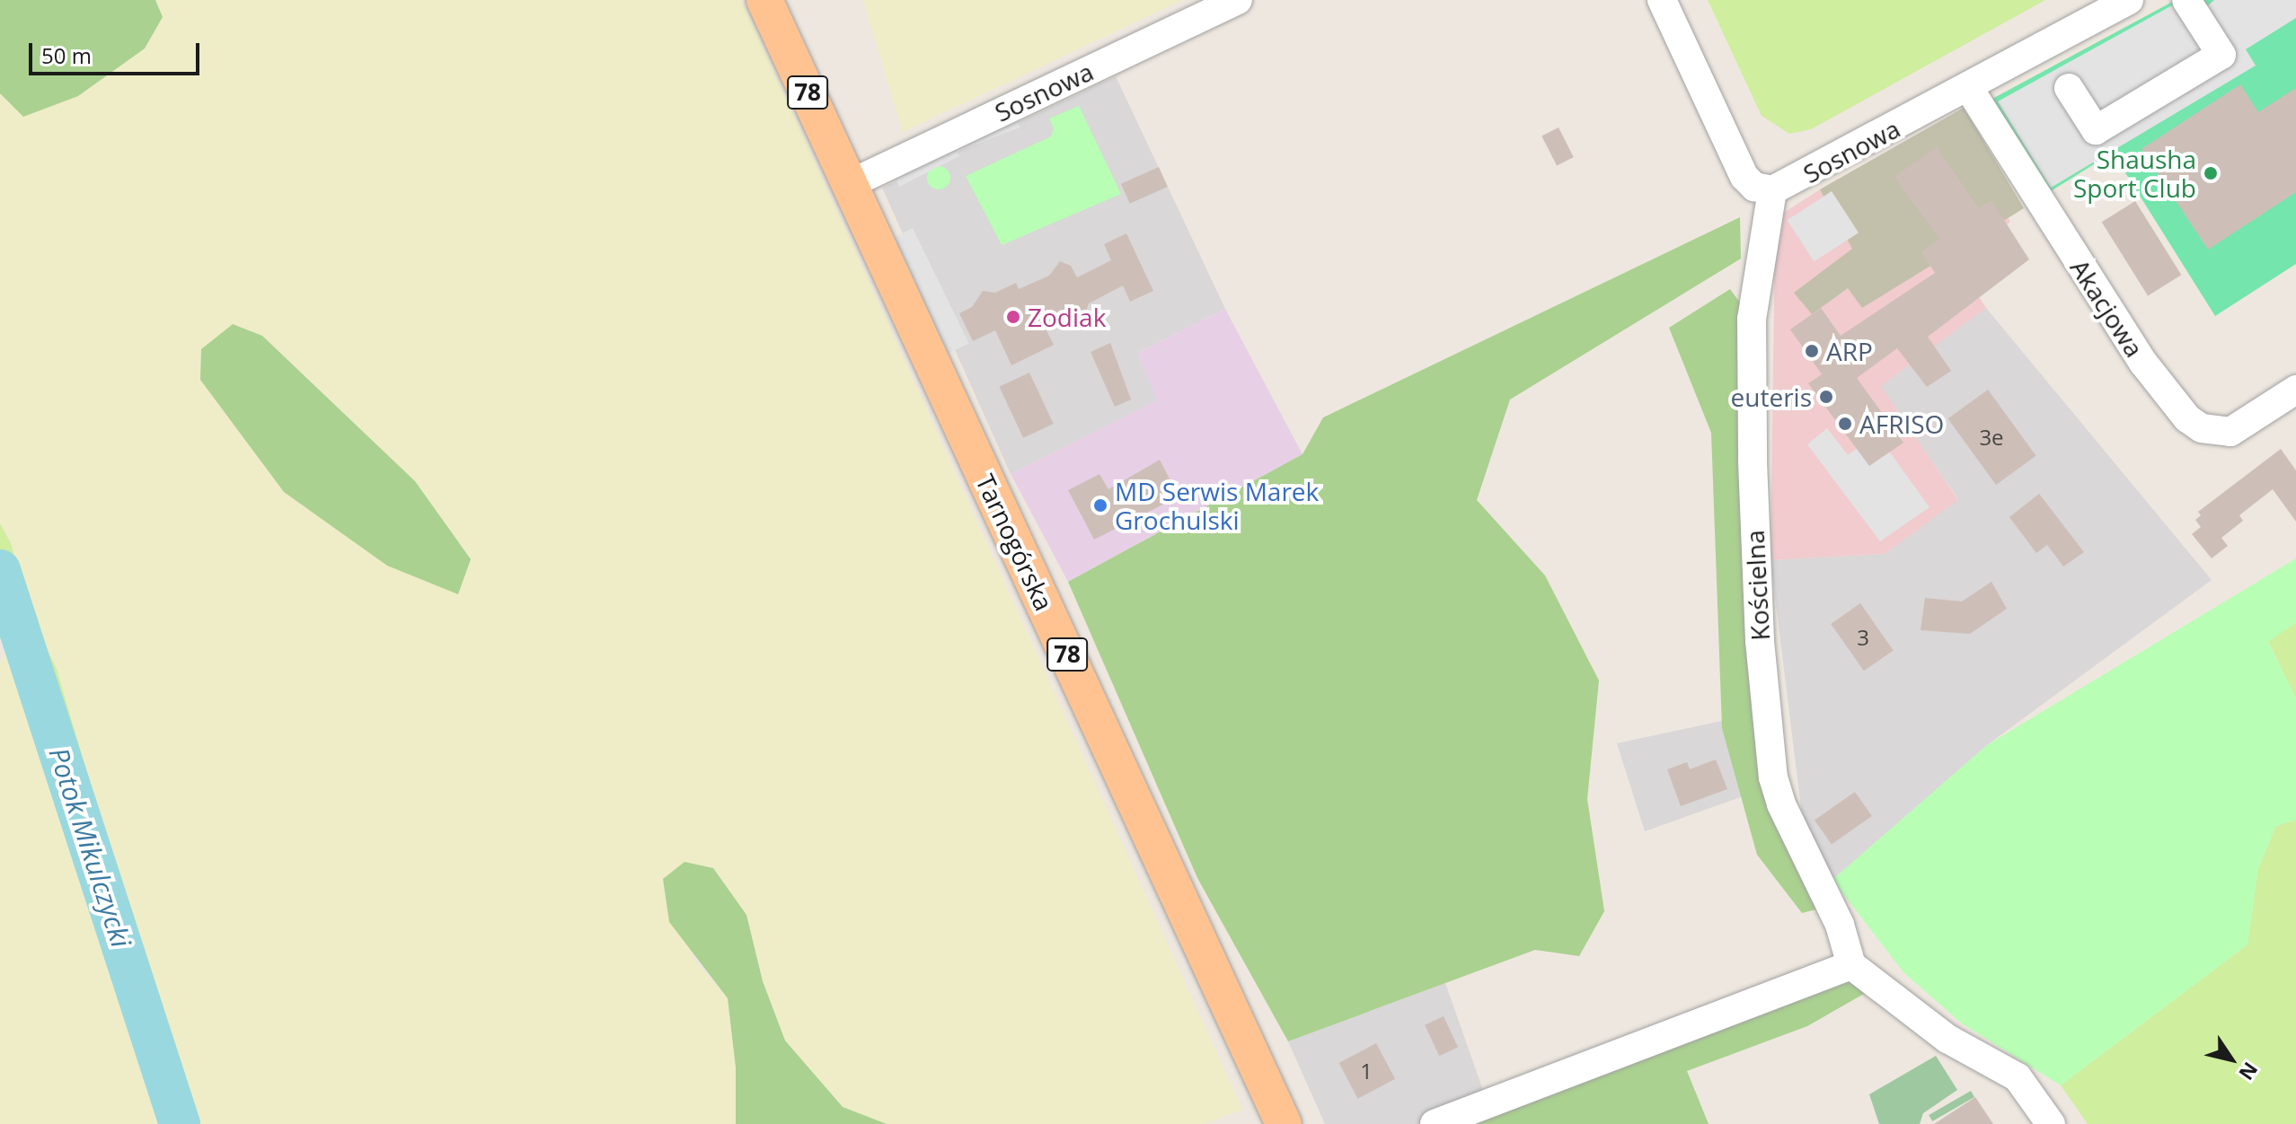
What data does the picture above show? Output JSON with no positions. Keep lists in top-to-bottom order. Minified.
{"streets":{"main road":["78","Tarnogórska"],"street":["Sosnowa","Akacjowa","Kościelna"]},"crossings":[["Sosnowa","Akacjowa"],["Sosnowa","Tarnogórska"],["Sosnowa","Kościelna"]],"water":["Potok Mikulczycki"],"places":["Shausha Sport Club","Zodiak","ARP","euteris","AFRISO","MD Serwis Marek Grochulski"],"house_numbers":["3e","3","1"],"scale_bar":"50 m","north":"bottom right"}
